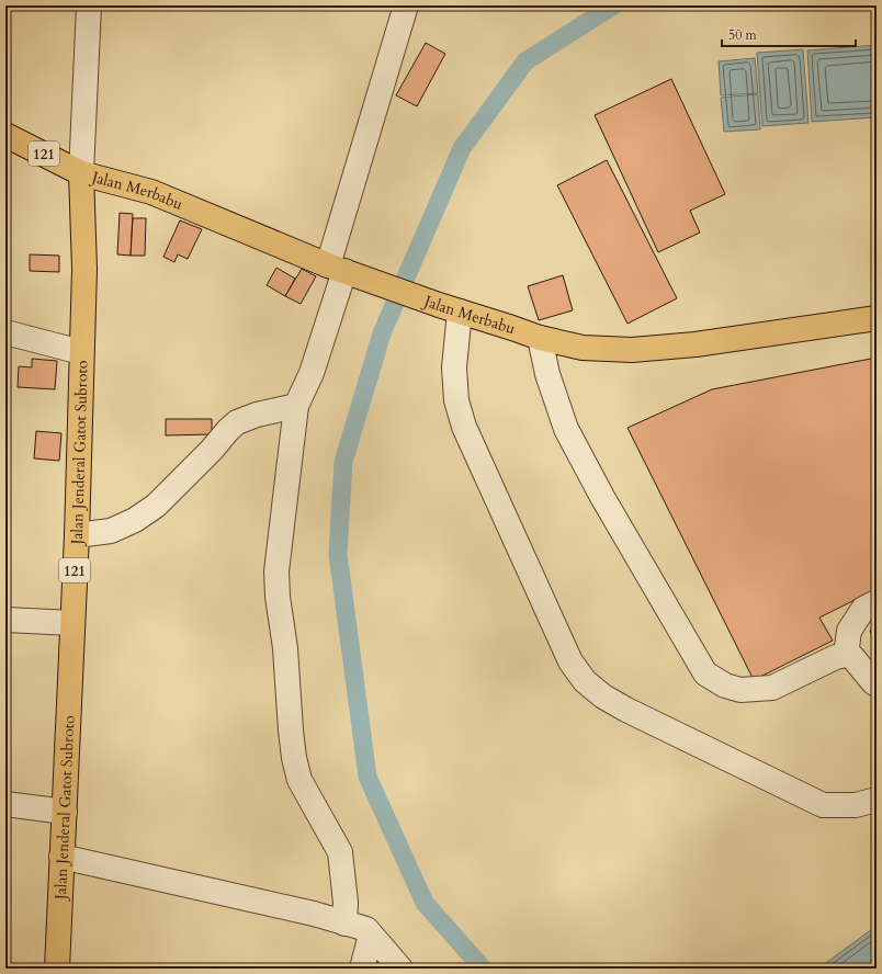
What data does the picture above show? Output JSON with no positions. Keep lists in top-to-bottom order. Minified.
{"streets":{"main road":["121","Jalan Merbabu","Jalan Jenderal Gatot Subroto"]},"crossings":[["121","Jalan Merbabu"],["121","Jalan Jenderal Gatot Subroto"],["Jalan Merbabu","Jalan Jenderal Gatot Subroto"]],"scale_bar":"50 m"}
